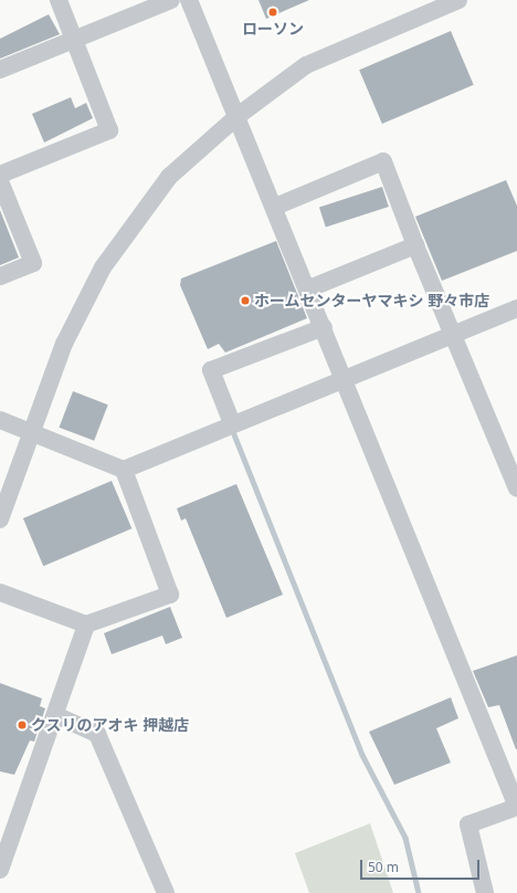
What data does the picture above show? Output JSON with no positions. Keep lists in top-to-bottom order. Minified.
{"places":["ローソン","ホームセンターヤマキシ 野々市店","クスリのアオキ 押越店"],"scale_bar":"50 m"}
